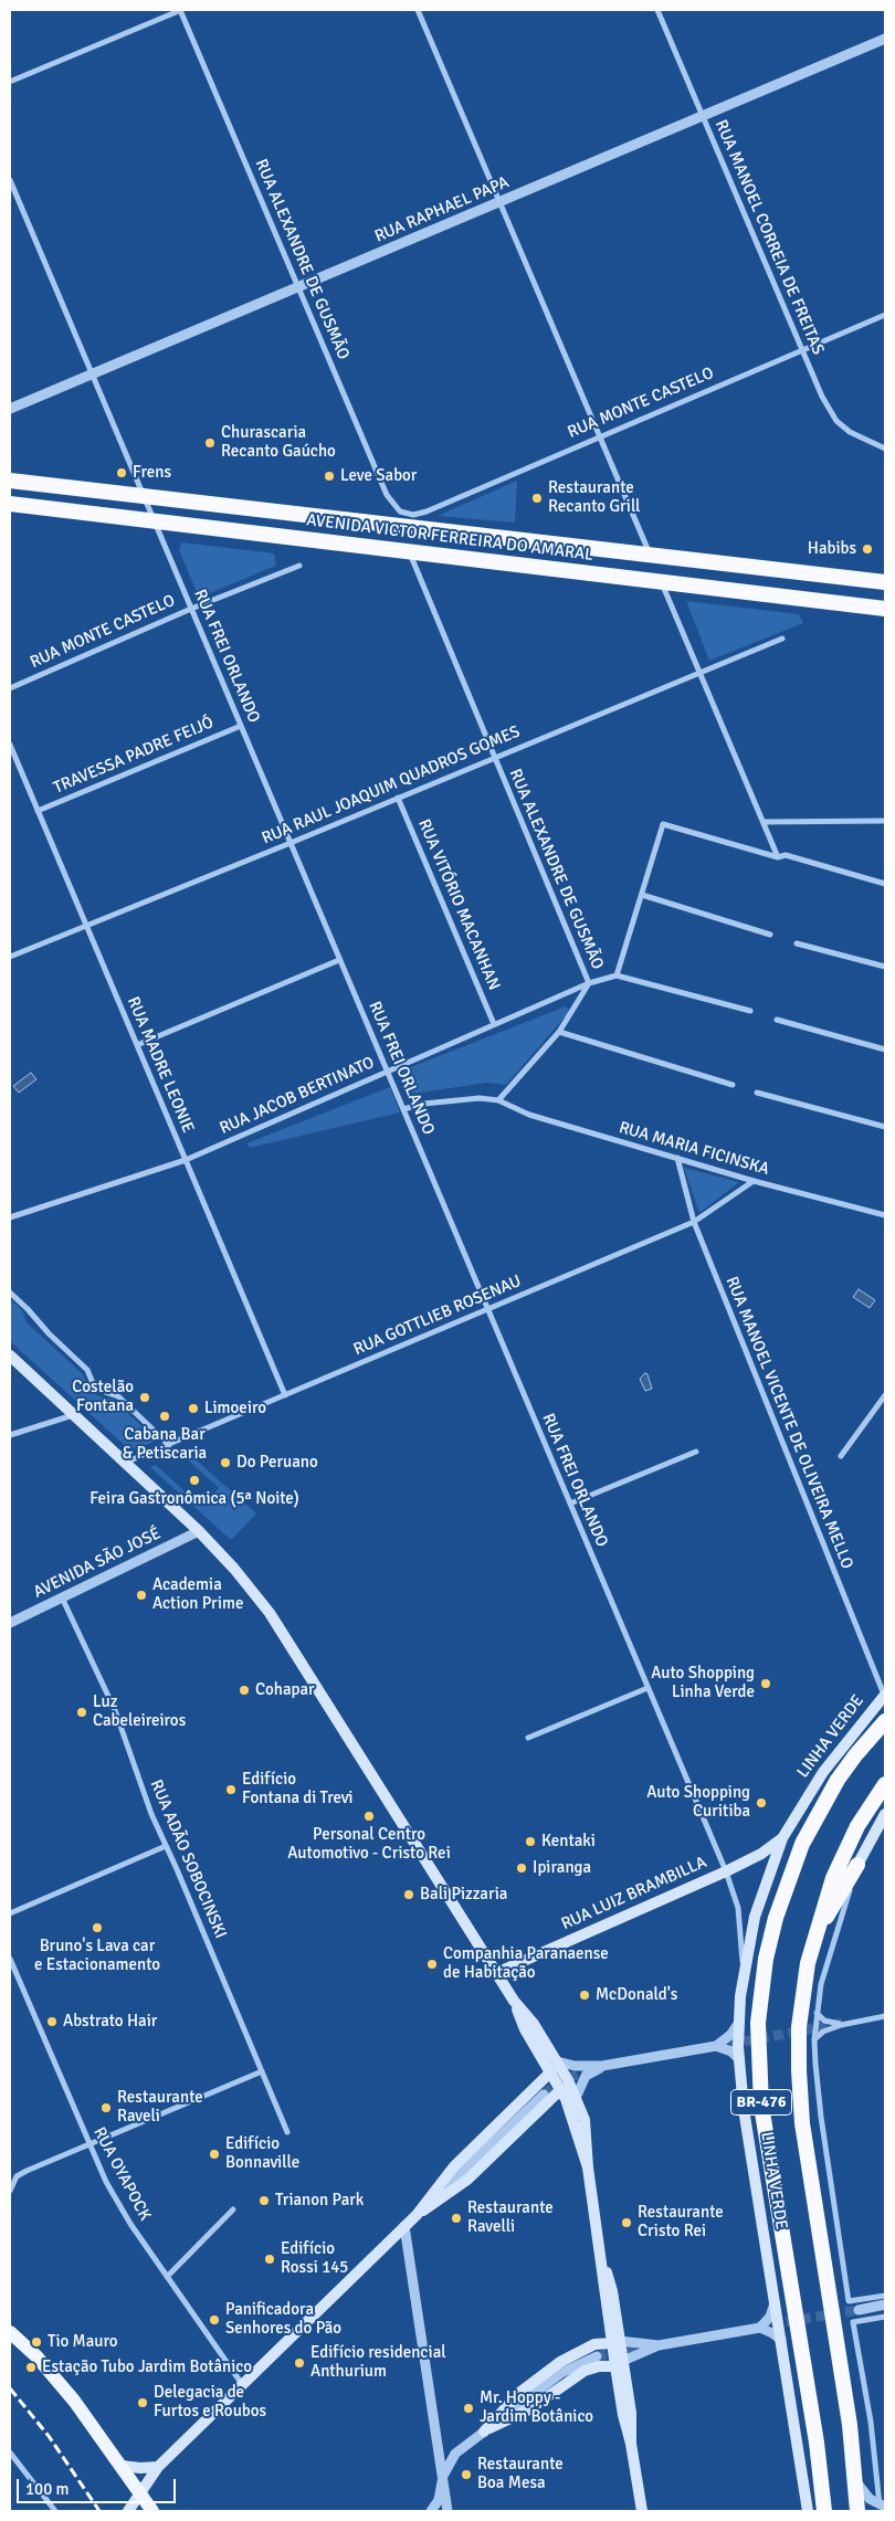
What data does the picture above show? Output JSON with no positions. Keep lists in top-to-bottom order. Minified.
{"streets":{"highway":["AVENIDA VICTOR FERREIRA DO AMARAL","LINHA VERDE","BR-476"],"main road":["RUA LUIZ BRAMBILLA"],"street":["RUA RAPHAEL PAPA","RUA MANOEL CORREIA DE FREITAS","RUA ALEXANDRE DE GUSMÃO","RUA MONTE CASTELO","RUA FREI ORLANDO","TRAVESSA PADRE FEIJÓ","RUA RAUL JOAQUIM QUADROS GOMES","RUA VITÓRIO MACANHAN","RUA MADRE LEONIE","RUA JACOB BERTINATO","RUA MARIA FICINSKA","RUA GOTTLIEB ROSENAU","RUA MANOEL VICENTE DE OLIVEIRA MELLO","AVENIDA SÃO JOSÉ","RUA ADÃO SOBOCINSKI","RUA OYAPOCK"]},"crossings":[["RUA RAPHAEL PAPA","RUA MANOEL CORREIA DE FREITAS"],["RUA RAPHAEL PAPA","RUA ALEXANDRE DE GUSMÃO"],["RUA RAPHAEL PAPA","RUA FREI ORLANDO"],["RUA MANOEL CORREIA DE FREITAS","RUA MONTE CASTELO"],["RUA ALEXANDRE DE GUSMÃO","RUA MONTE CASTELO"],["RUA ALEXANDRE DE GUSMÃO","AVENIDA VICTOR FERREIRA DO AMARAL"],["RUA ALEXANDRE DE GUSMÃO","RUA RAUL JOAQUIM QUADROS GOMES"],["RUA ALEXANDRE DE GUSMÃO","RUA JACOB BERTINATO"],["RUA MONTE CASTELO","RUA FREI ORLANDO"],["AVENIDA VICTOR FERREIRA DO AMARAL","RUA FREI ORLANDO"],["RUA FREI ORLANDO","TRAVESSA PADRE FEIJÓ"],["RUA FREI ORLANDO","RUA RAUL JOAQUIM QUADROS GOMES"],["RUA FREI ORLANDO","RUA JACOB BERTINATO"],["RUA FREI ORLANDO","RUA GOTTLIEB ROSENAU"],["RUA FREI ORLANDO","LINHA VERDE"],["RUA FREI ORLANDO","RUA LUIZ BRAMBILLA"],["TRAVESSA PADRE FEIJÓ","RUA MADRE LEONIE"],["RUA RAUL JOAQUIM QUADROS GOMES","RUA VITÓRIO MACANHAN"],["RUA RAUL JOAQUIM QUADROS GOMES","RUA MADRE LEONIE"],["RUA VITÓRIO MACANHAN","RUA JACOB BERTINATO"],["RUA MADRE LEONIE","RUA JACOB BERTINATO"],["RUA MADRE LEONIE","RUA GOTTLIEB ROSENAU"],["RUA MARIA FICINSKA","RUA GOTTLIEB ROSENAU"],["RUA MARIA FICINSKA","RUA MANOEL VICENTE DE OLIVEIRA MELLO"],["RUA GOTTLIEB ROSENAU","RUA MANOEL VICENTE DE OLIVEIRA MELLO"],["RUA MANOEL VICENTE DE OLIVEIRA MELLO","LINHA VERDE"],["AVENIDA SÃO JOSÉ","RUA ADÃO SOBOCINSKI"],["LINHA VERDE","RUA LUIZ BRAMBILLA"]],"places":["Churascaria Recanto Gaúcho","Frens","Leve Sabor","Restaurante Recanto Grill","Habibs","Costelão Fontana","Limoeiro","Cabana Bar & Petiscaria","Do Peruano","Feira Gastronômica (5ª Noite)","Academia Action Prime","Auto Shopping Linha Verde","Cohapar","Luz Cabeleireiros","Edifício Fontana di Trevi","Auto Shopping Curitiba","Personal Centro Automotivo - Cristo Rei","Kentaki","Ipiranga","Bali Pizzaria","Bruno's Lava car e Estacionamento","Companhia Paranaense de Habitação","McDonald's","Abstrato Hair","Restaurante Raveli","Edifício Bonnaville","Trianon Park","Restaurante Ravelli","Restaurante Cristo Rei","Edifício Rossi 145","Panificadora Senhores do Pão","Tio Mauro","Edifício residencial Anthurium","Estação Tubo Jardim Botânico","Delegacia de Furtos e Roubos","Mr. Hoppy - Jardim Botânico","Restaurante Boa Mesa"],"scale_bar":"100 m"}
